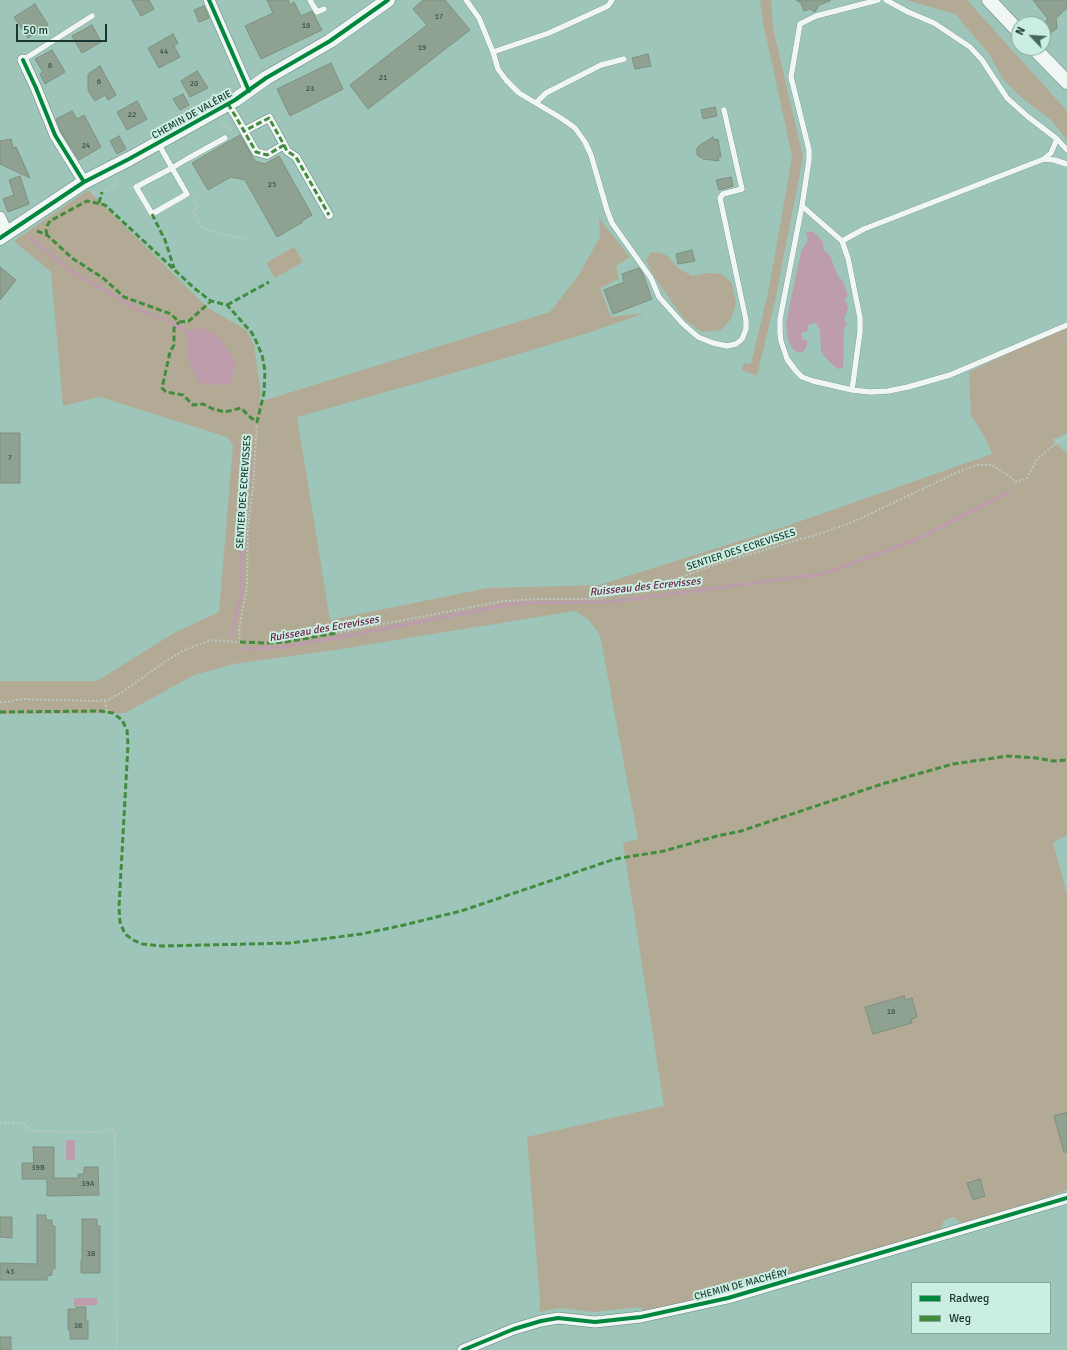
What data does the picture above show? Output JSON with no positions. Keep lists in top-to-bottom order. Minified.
{"streets":{"street":["CHEMIN DE VALÉRIE","CHEMIN DE MACHÉRY"],"path":["SENTIER DES ECREVISSES"]},"water":["Ruisseau des Ecrevisses"],"house_numbers":["17","18","19","44","8","21","6","20","23","22","24","25","7","18","39B","39A","38","43","36"],"legend":["Radweg","Weg"],"scale_bar":"50 m","north":"top left"}
